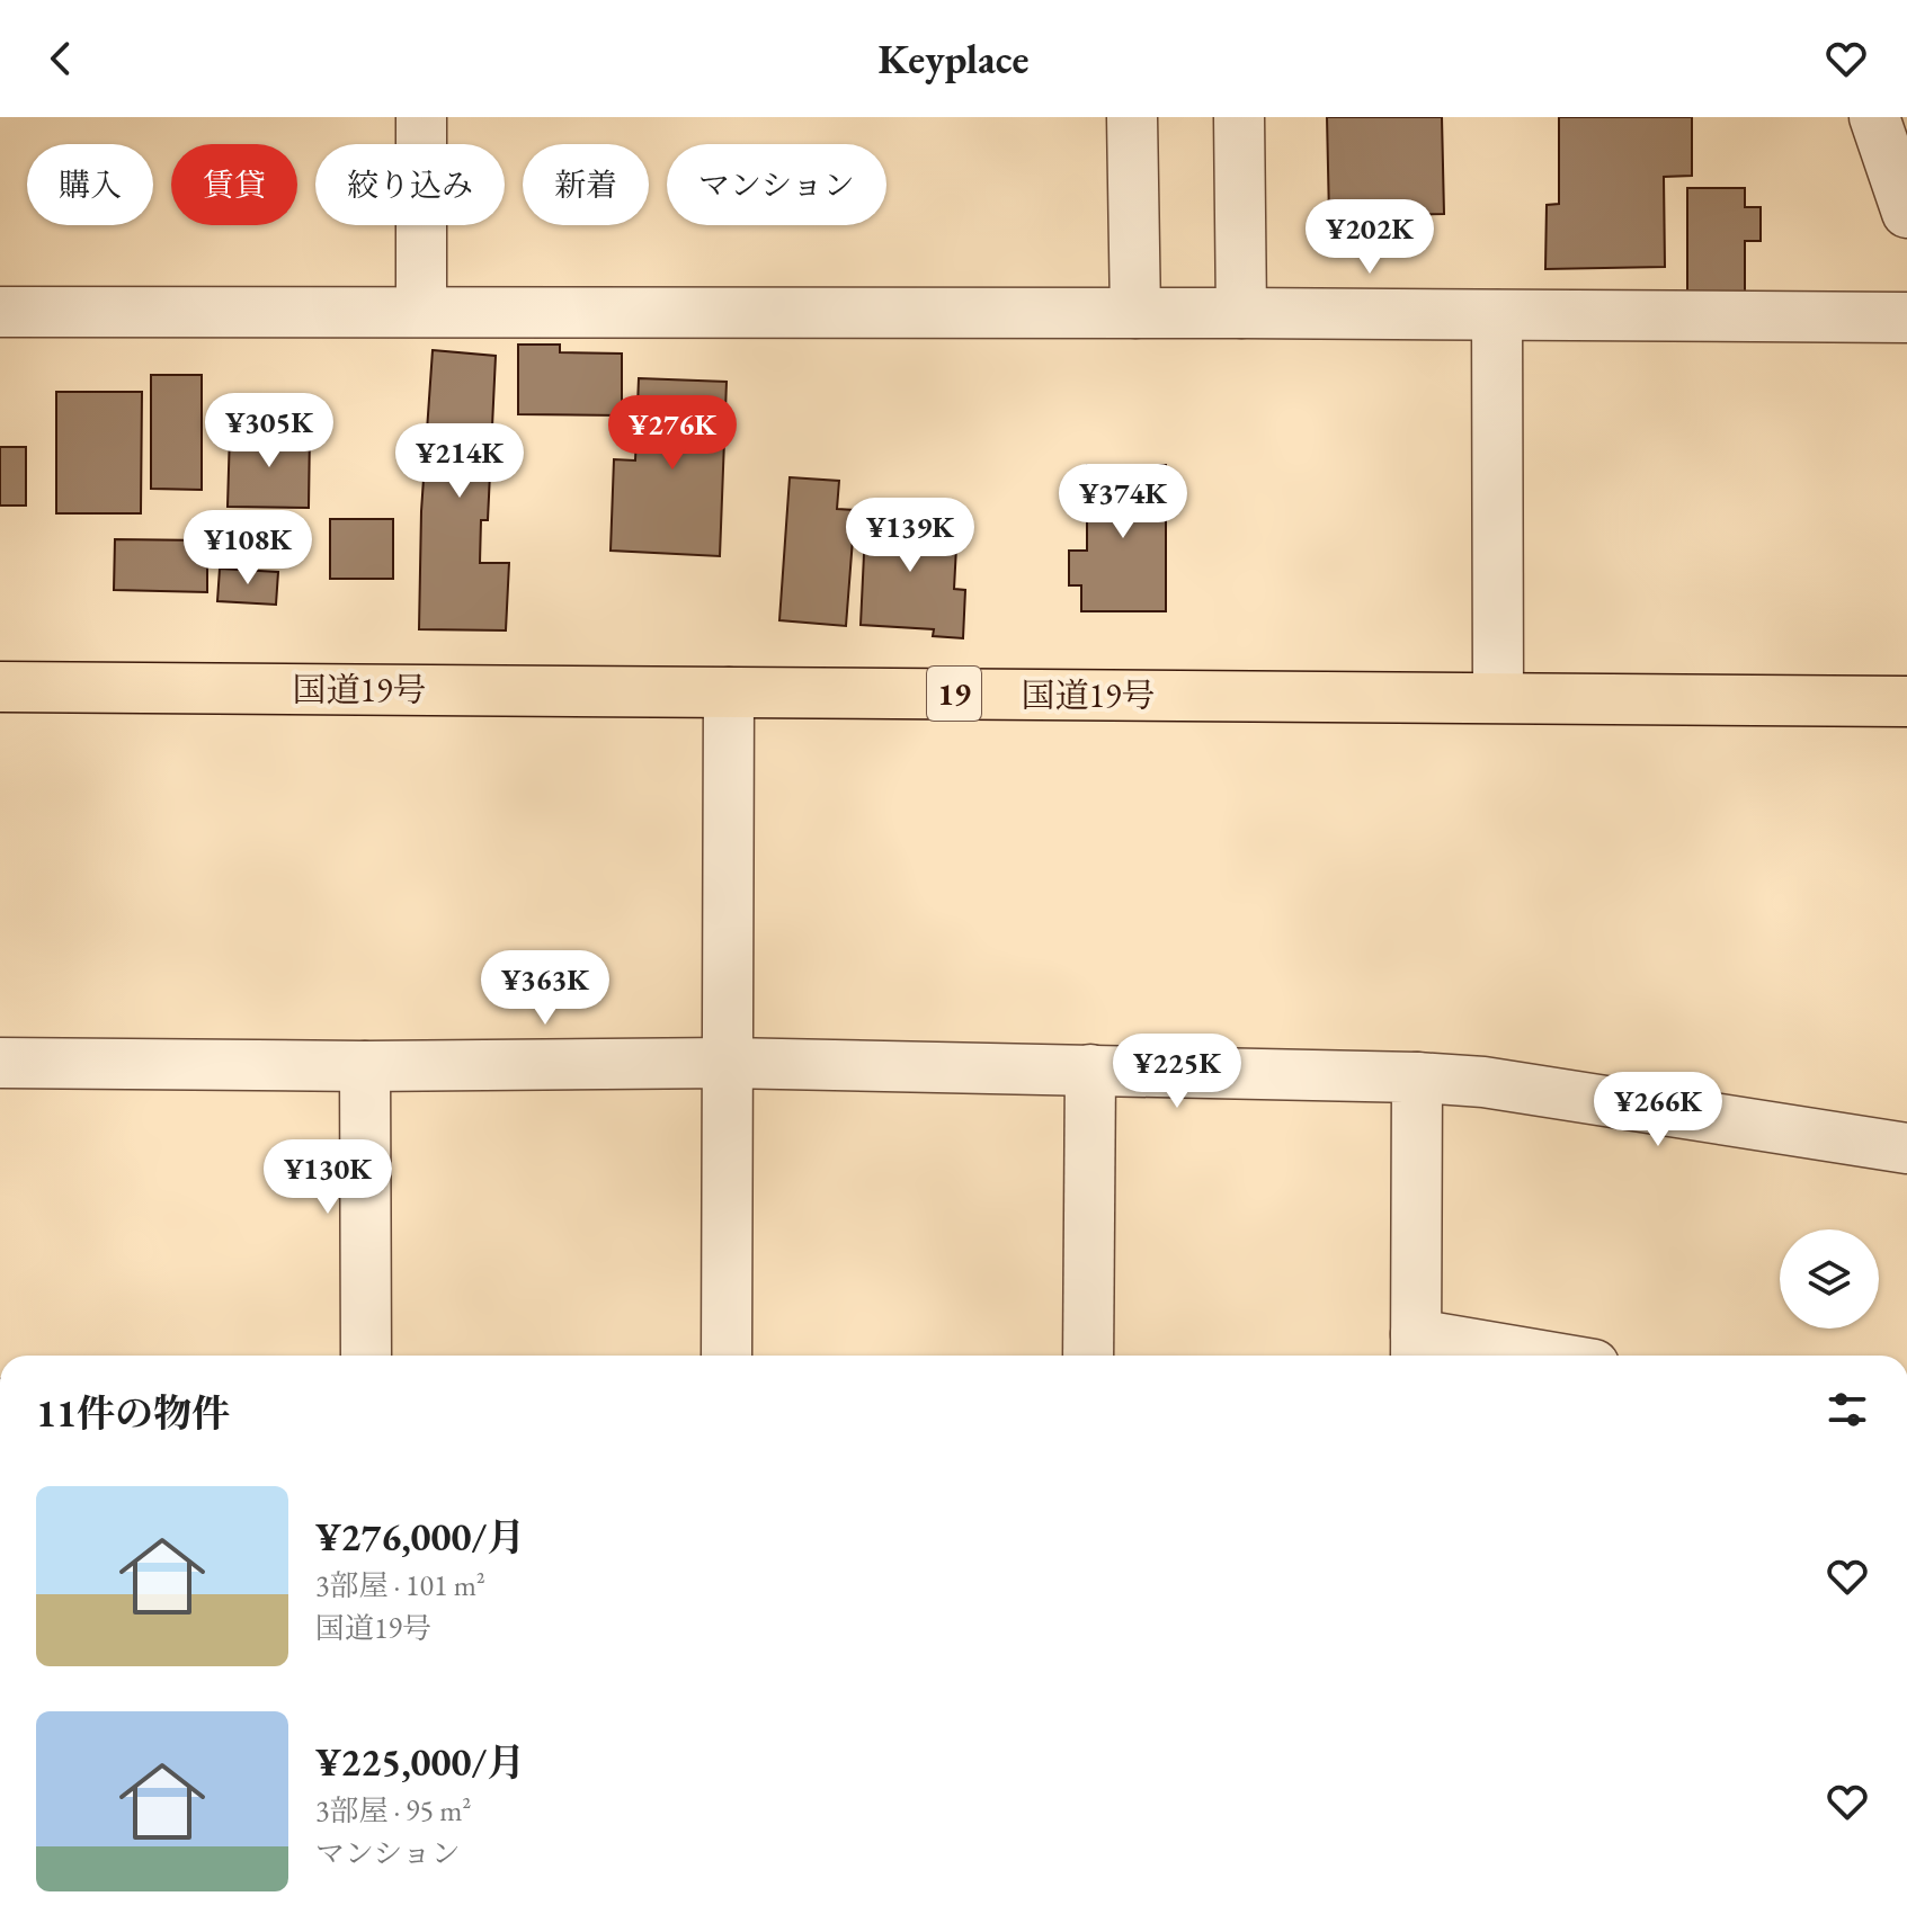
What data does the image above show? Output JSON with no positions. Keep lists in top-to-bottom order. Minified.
{"streets":{"highway":["国道19号","19"]},"page":{"header":"Keyplace","chip":["購入","賃貸","絞り込み","新着","マンション"],"price":["¥202K","¥305K","¥276K","¥214K","¥374K","¥139K","¥108K","¥363K","¥225K","¥266K","¥130K"],"heading":"11件の物件","list":[{"name":"¥276,000/月","note":"3部屋 · 101 m² · 国道19号"},{"name":"¥225,000/月","note":"3部屋 · 95 m² · マンション"}]}}
